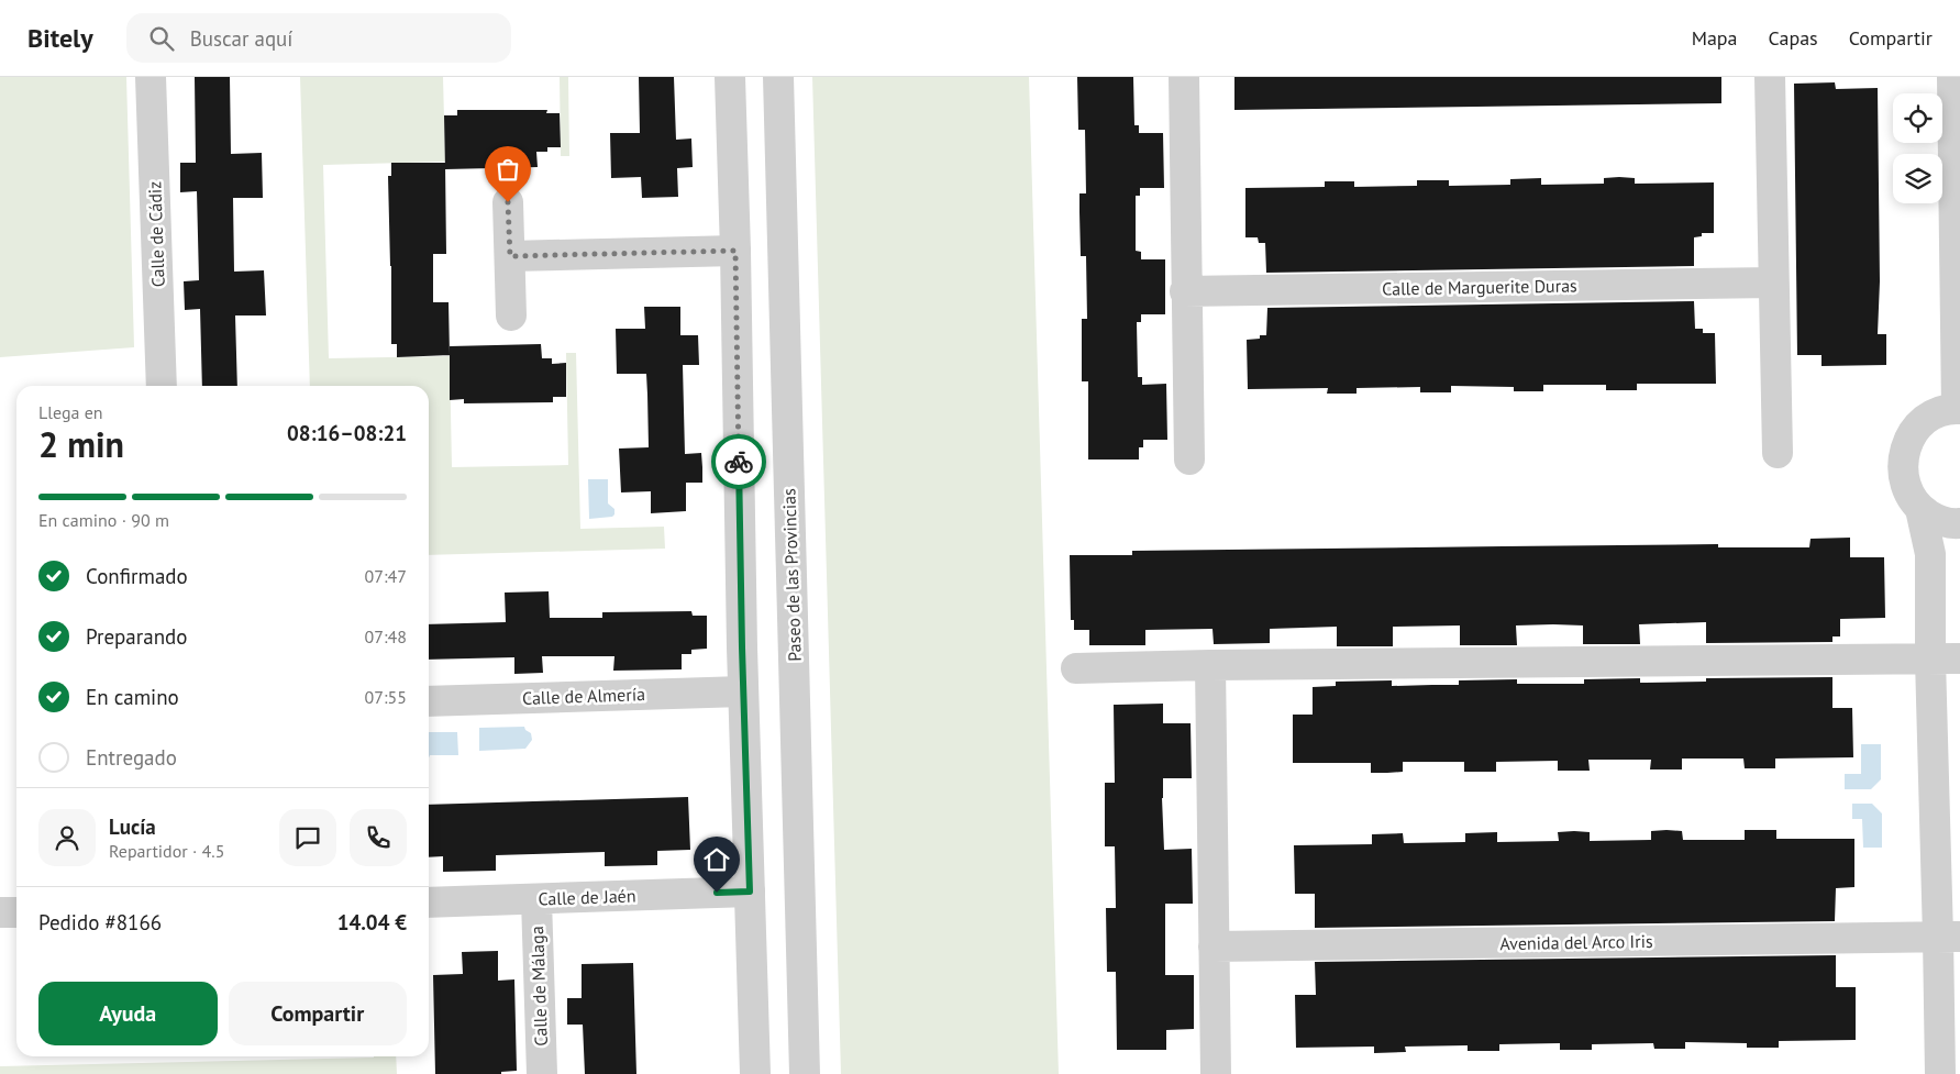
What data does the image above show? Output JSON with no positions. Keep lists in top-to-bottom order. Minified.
{"streets":{"street":["Calle de Cádiz","Calle de Marguerite Duras","Paseo de las Provincias","Calle de Almería","Calle de Jaén","Avenida del Arco Iris","Calle de Málaga"]},"crossings":[["Calle de Jaén","Calle de Málaga"]],"page":{"header":"Bitely","search":"Buscar aquí","nav":["Mapa","Capas","Compartir"],"heading":["2 min","Llega en","08:16–08:21"],"panel":["Lucía","Repartidor · 4.5","Pedido #8166","14.04 €"],"bar":"En camino · 90 m","list":[["Confirmado","07:47"],["Preparando","07:48"],["En camino","07:55"],"Entregado"],"buttons":["Ayuda","Compartir"]}}
